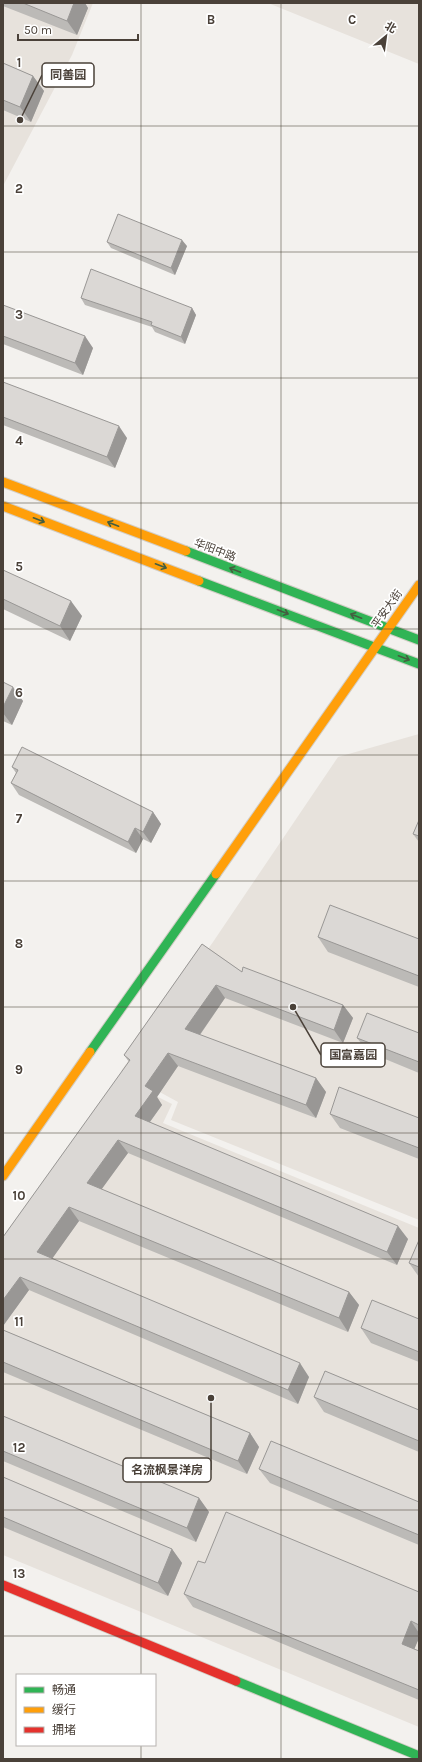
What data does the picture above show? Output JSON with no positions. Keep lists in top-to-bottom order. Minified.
{"streets":{"street":["华阳中路","平安大街"]},"crossings":[["华阳中路","平安大街"]],"places":["同善园","国富嘉园","名流枫景洋房"],"legend":["畅通","缓行","拥堵"],"scale_bar":"50 m","north":"top right","grid":{"columns":["B","C"],"rows":["1","2","3","4","5","6","7","8","9","10","11","12","13"]}}
